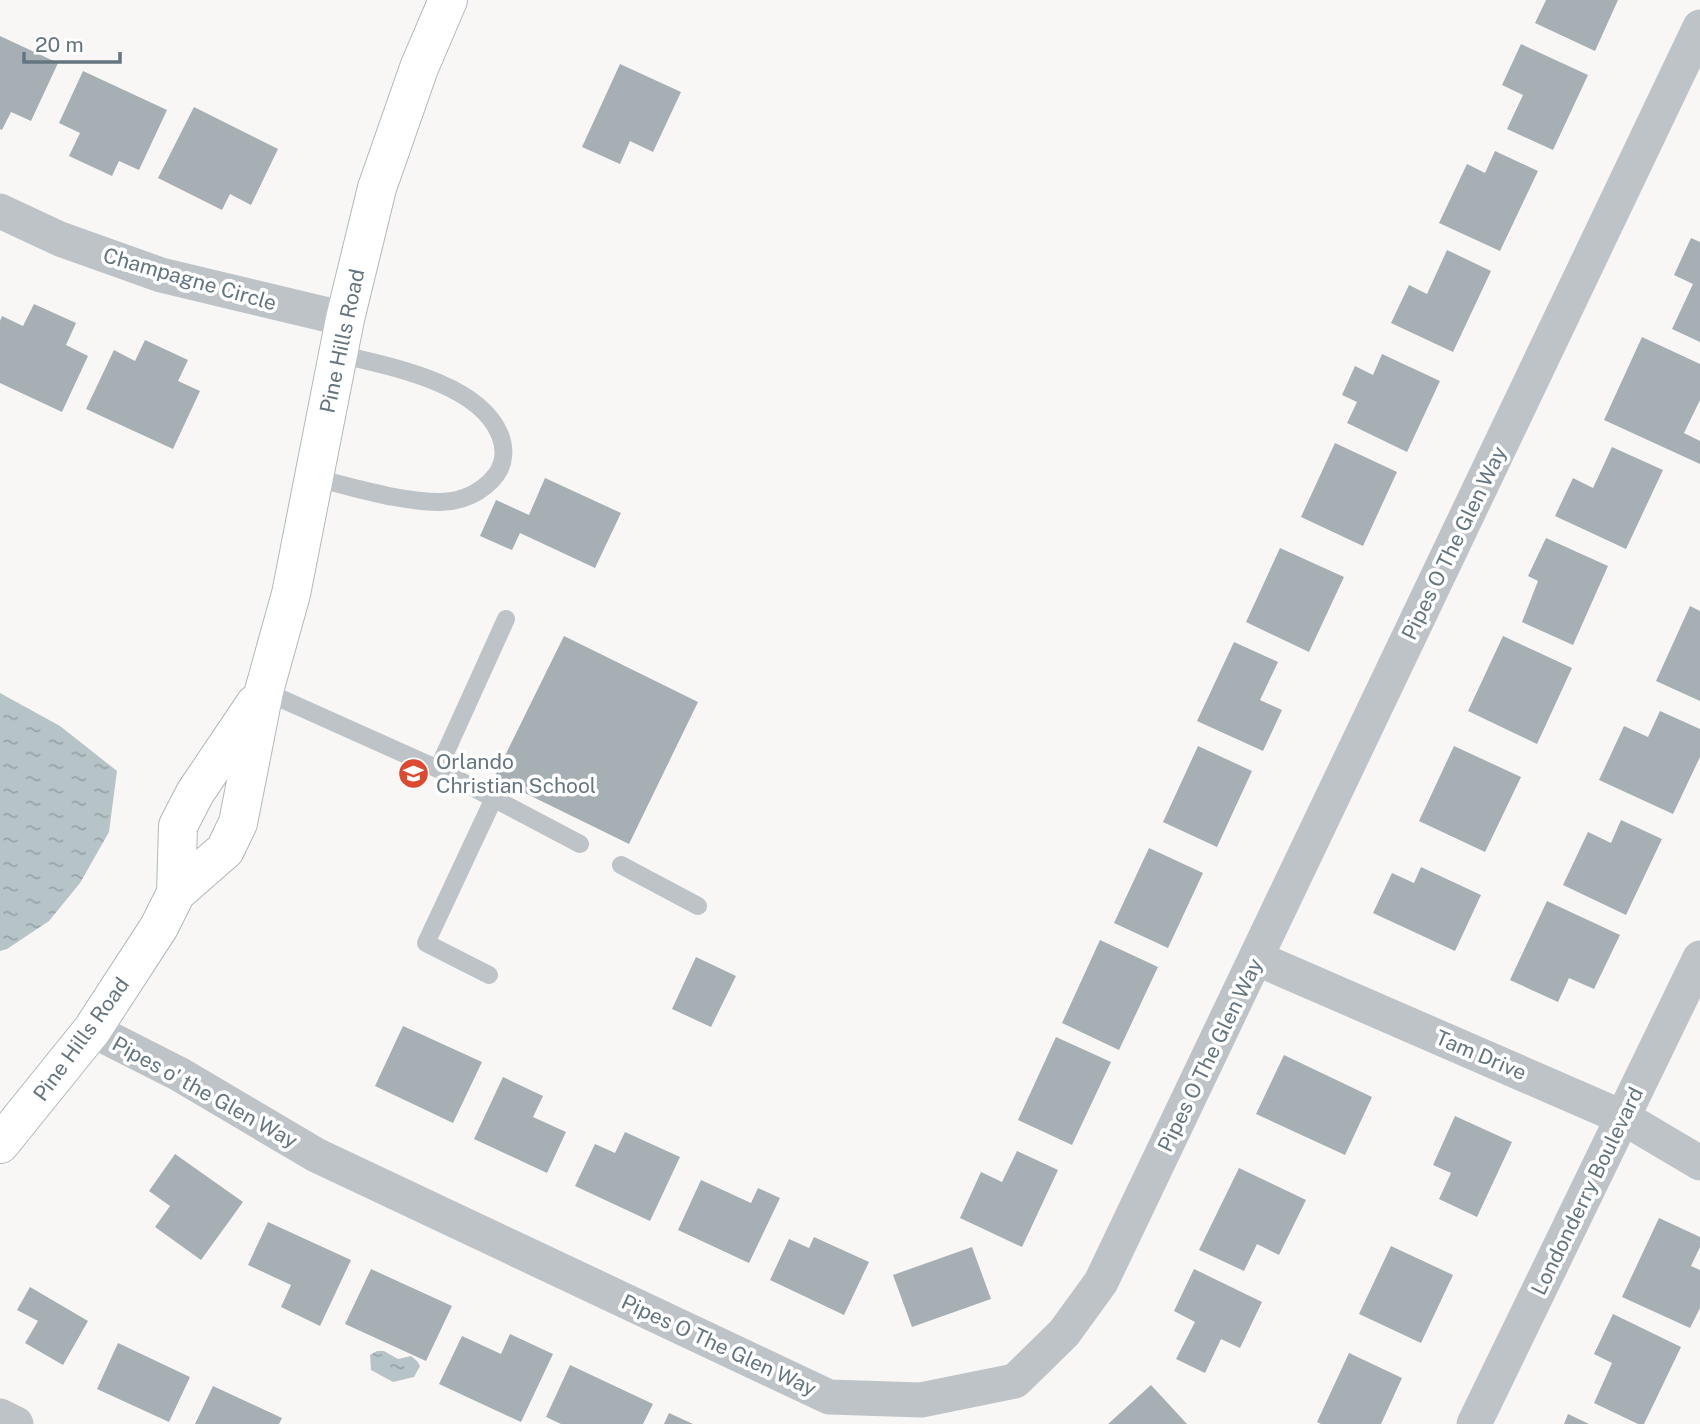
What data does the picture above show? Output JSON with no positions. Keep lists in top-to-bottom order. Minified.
{"streets":{"main road":["Pine Hills Road"],"street":["Champagne Circle","Pipes O The Glen Way","Tam Drive","Pipes o' the Glen Way","Londonderry Boulevard"]},"crossings":[["Champagne Circle","Pine Hills Road"],["Pine Hills Road","Pipes o' the Glen Way"],["Pipes O The Glen Way","Tam Drive"],["Pipes O The Glen Way","Pipes o' the Glen Way"],["Tam Drive","Londonderry Boulevard"]],"places":{"school or university":["Orlando Christian School"]},"scale_bar":"20 m"}
